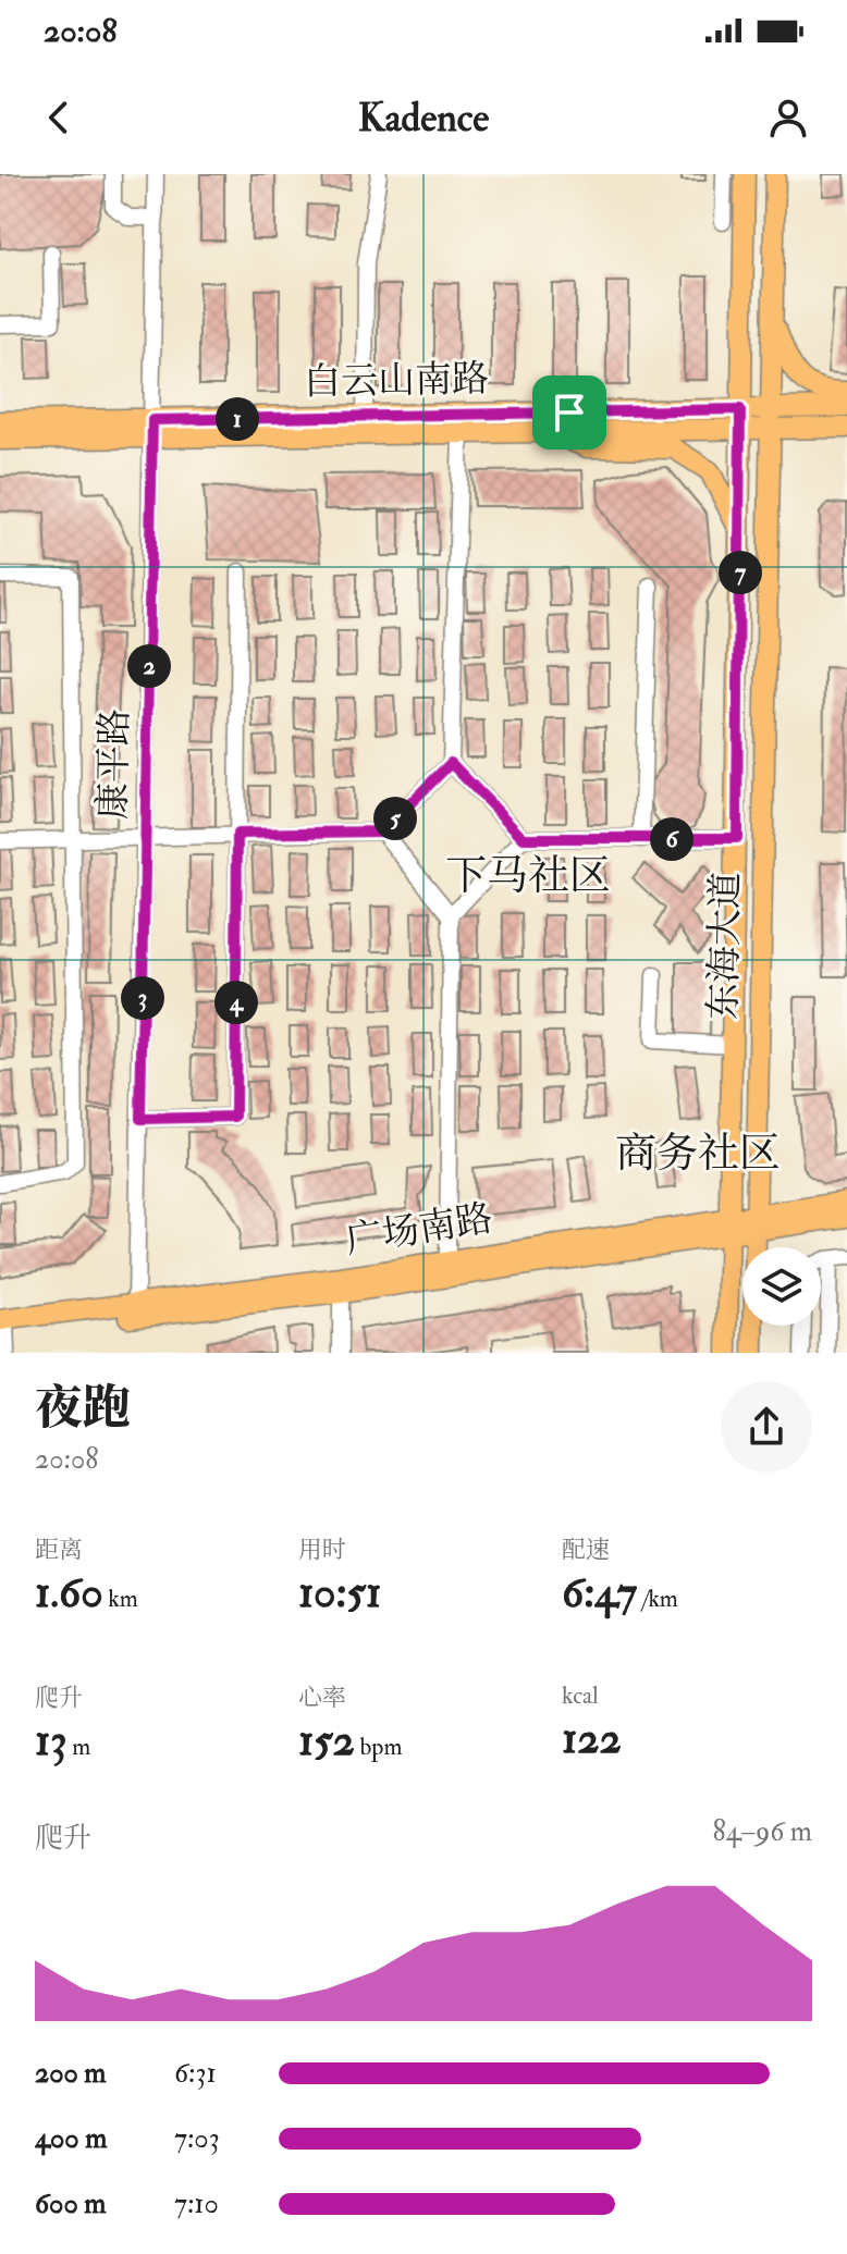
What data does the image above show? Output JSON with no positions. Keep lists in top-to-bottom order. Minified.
{"streets":{"main road":["白云山南路","东海大道","广场南路"],"street":["康平路"]},"crossings":[["白云山南路","康平路"],["白云山南路","东海大道"],["康平路","广场南路"],["东海大道","广场南路"]],"districts":["下马社区","商务社区"],"page":{"status":"20:08","header":"Kadence","pins":["1","7","2","5","6","3","4"],"heading":["夜跑","20:08"],"stats":[["距离","1.60 km"],["用时","10:51"],["配速","6:47 /km"],["爬升","13 m"],["心率","152 bpm"],["kcal","122"]],"chart":["爬升","84–96 m"],"list":[{"name":"200 m","note":"6:31"},{"name":"400 m","note":"7:03"},{"name":"600 m","note":"7:10"}]}}
